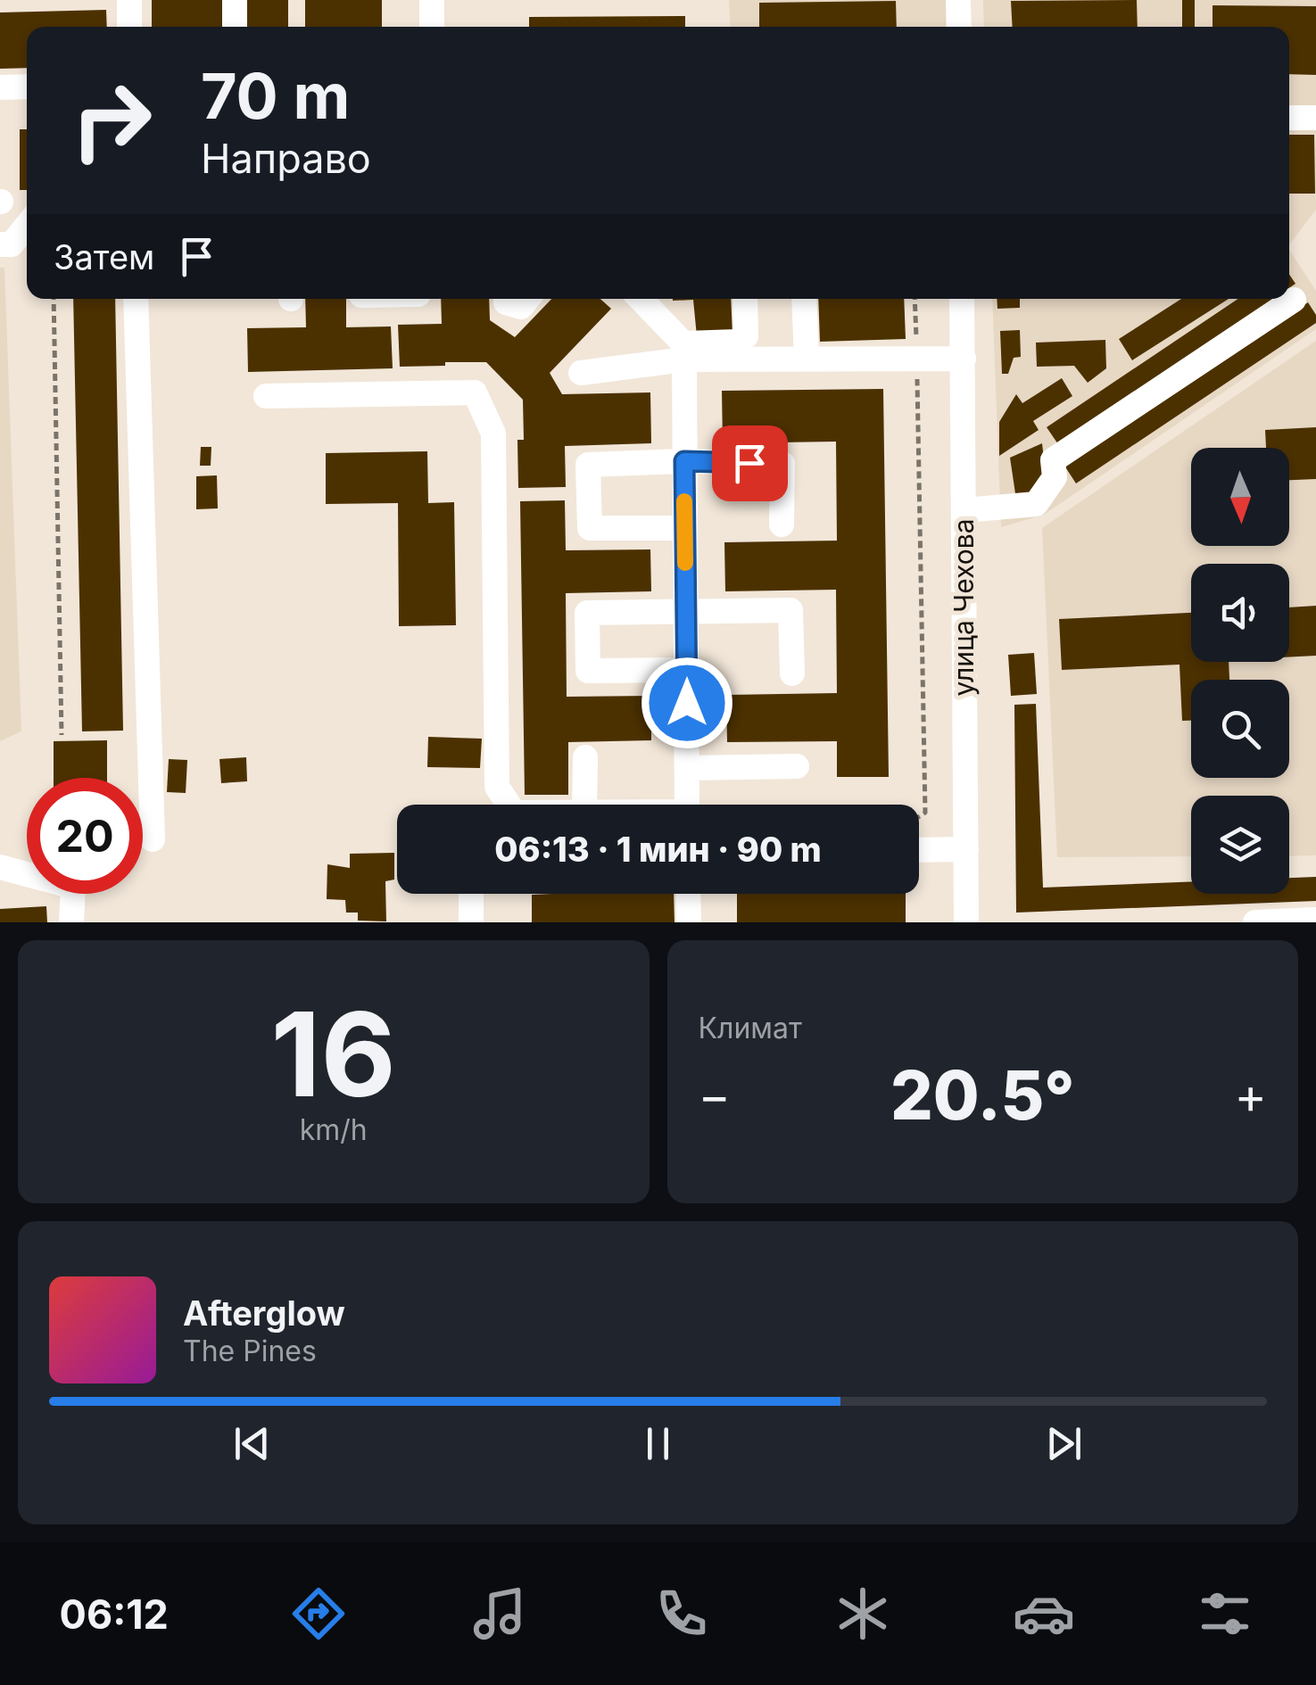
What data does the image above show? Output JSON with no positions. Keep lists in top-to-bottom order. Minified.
{"streets":{"street":["улица Чехова"]},"north":"bottom","page":{"turn":["70 m","Направо"],"then":"Затем","limit":"20","trip":"06:13 · 1 мин · 90 m","tile":[["16","km/h"],"Климат"],"heat":["−","20.5°","+"],"song":["Afterglow","The Pines"],"tabs":"06:12"}}
